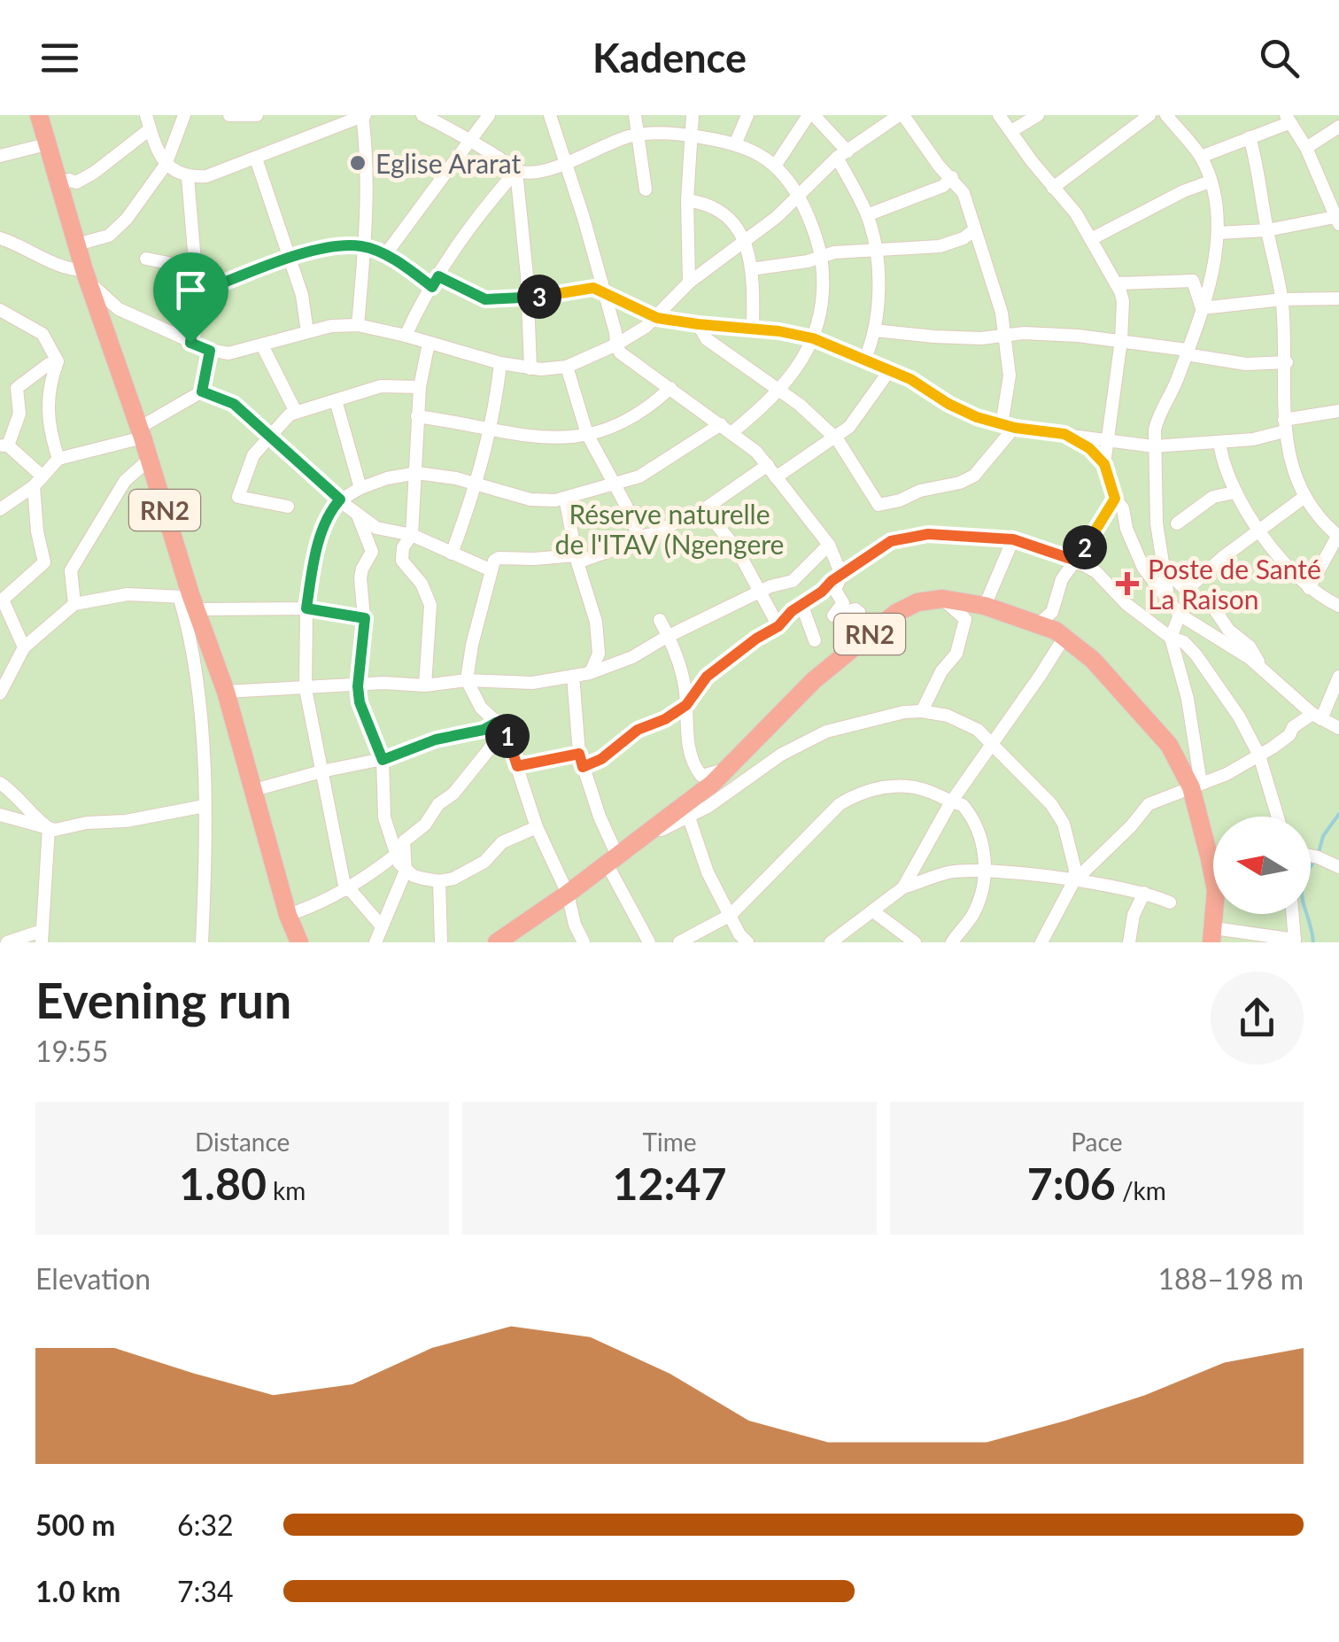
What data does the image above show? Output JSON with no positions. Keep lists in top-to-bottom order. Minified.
{"streets":{"highway":["RN2"]},"parks":["Réserve naturelle de l'ITAV (Ngengere"],"places":{"other":["Eglise Ararat"],"health":["Poste de Santé La Raison"]},"north":"left","page":{"header":"Kadence","pins":["3","2","1"],"heading":["Evening run","19:55"],"stats":[["Distance","1.80 km"],["Time","12:47"],["Pace","7:06 /km"]],"chart":["Elevation","188–198 m"],"list":[{"name":"500 m","note":"6:32"},{"name":"1.0 km","note":"7:34"}]}}
